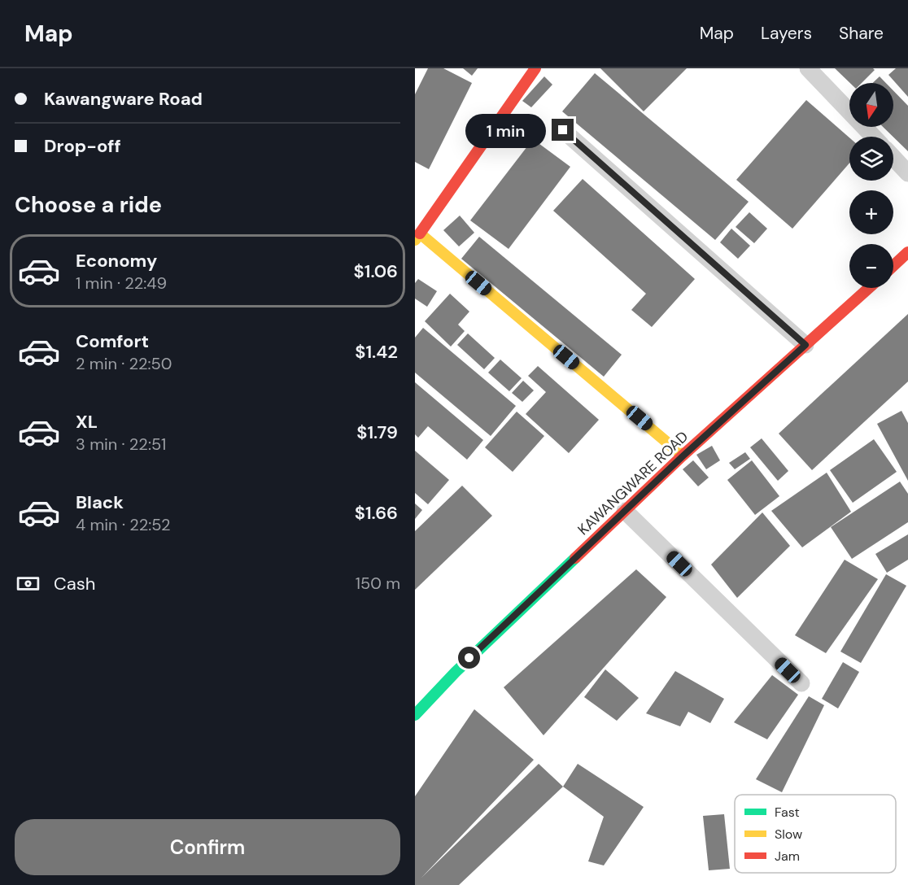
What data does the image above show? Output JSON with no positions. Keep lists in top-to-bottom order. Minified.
{"streets":{"street":["KAWANGWARE ROAD"]},"legend":["Fast","Slow","Jam"],"north":"bottom","page":{"header":"Map","nav":["Map","Layers","Share"],"banner":["Kawangware Road","Drop-off"],"map_buttons":["+","−"],"bubble":"1 min","heading":"Choose a ride","list":[{"name":"Economy","note":"1 min · 22:49","value":"$1.06"},{"name":"Comfort","note":"2 min · 22:50","value":"$1.42"},{"name":"XL","note":"3 min · 22:51","value":"$1.79"},{"name":"Black","note":"4 min · 22:52","value":"$1.66"}],"pay":["Cash","150 m"],"buttons":"Confirm"}}
